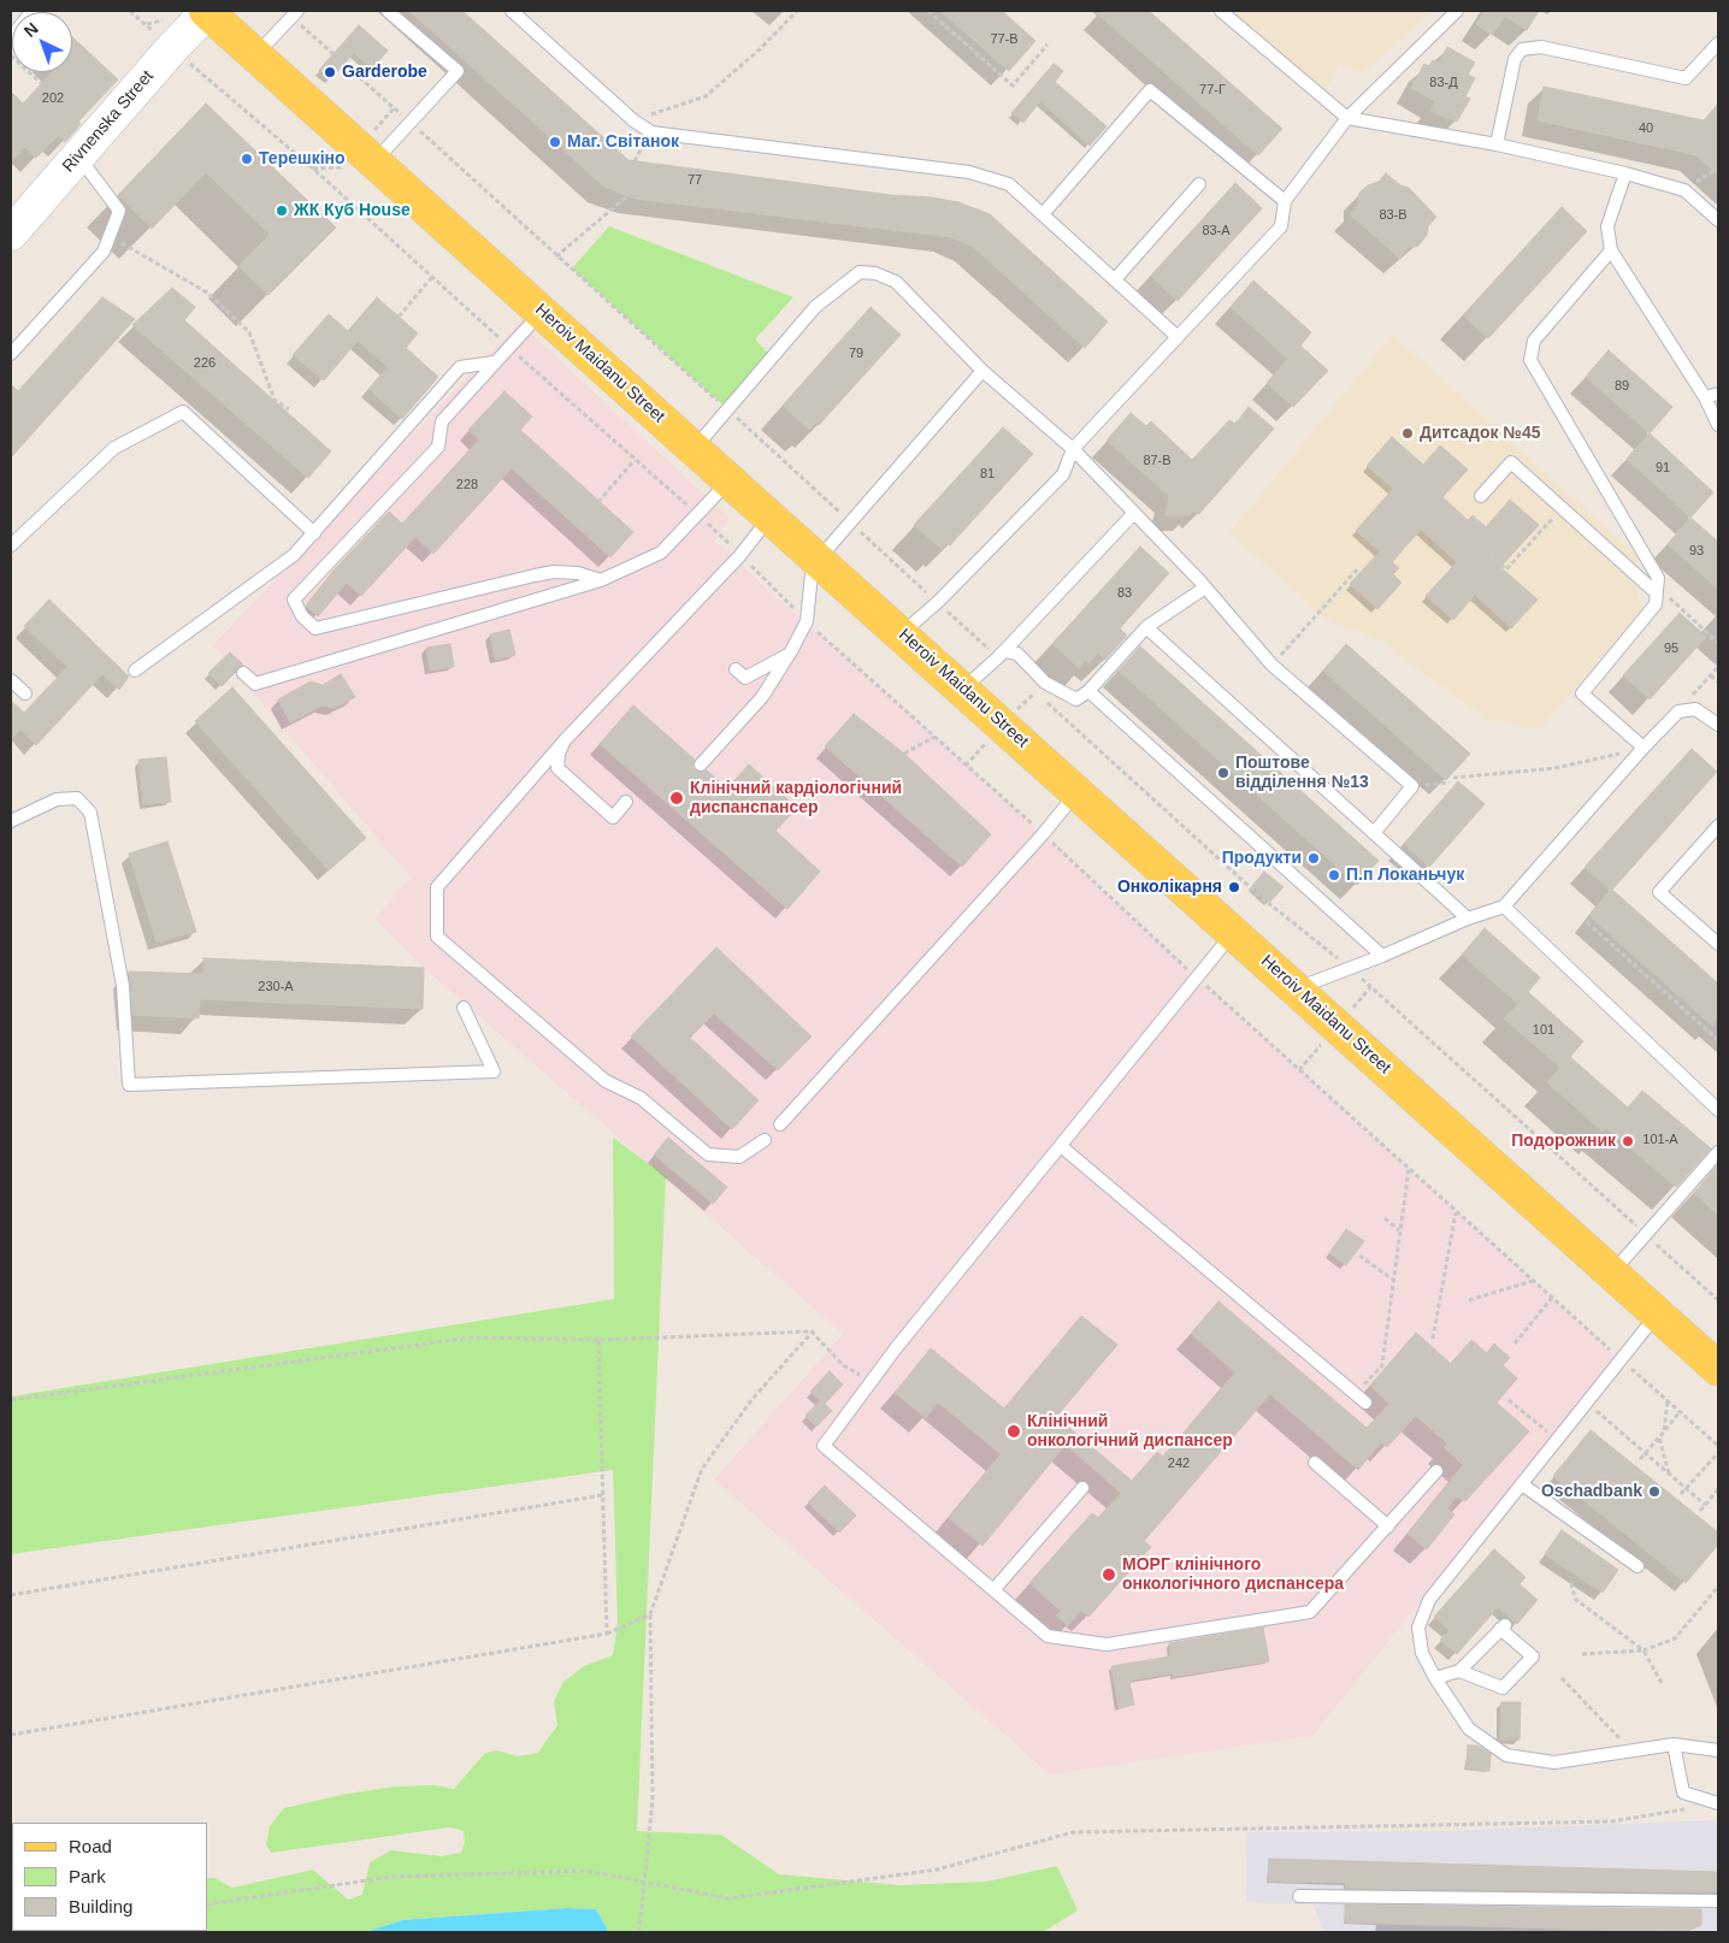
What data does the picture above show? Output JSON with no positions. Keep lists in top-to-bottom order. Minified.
{"streets":{"main road":["Heroiv Maidanu Street"],"street":["Rivnenska Street"]},"crossings":[["Rivnenska Street","Heroiv Maidanu Street"]],"places":["Garderobe","Маг. Світанок","Терешкіно","ЖК Куб House","Дитсадок №45","Поштове відділення №13","Клінічний кардіологічний диспанспансер","Продукти","П.п Локаньчук","Онколікарня","Подорожник","Клінічний онкологічний диспансер","Oschadbank","МОРГ клінічного онкологічного диспансера"],"house_numbers":["77-В","83-Д","77-Г","202","40","77","83-В","83-А","79","226","89","87-В","91","81","228","93","83","95","230-А","101","101-А","242"],"legend":["Road","Park","Building"],"north":"top left"}
